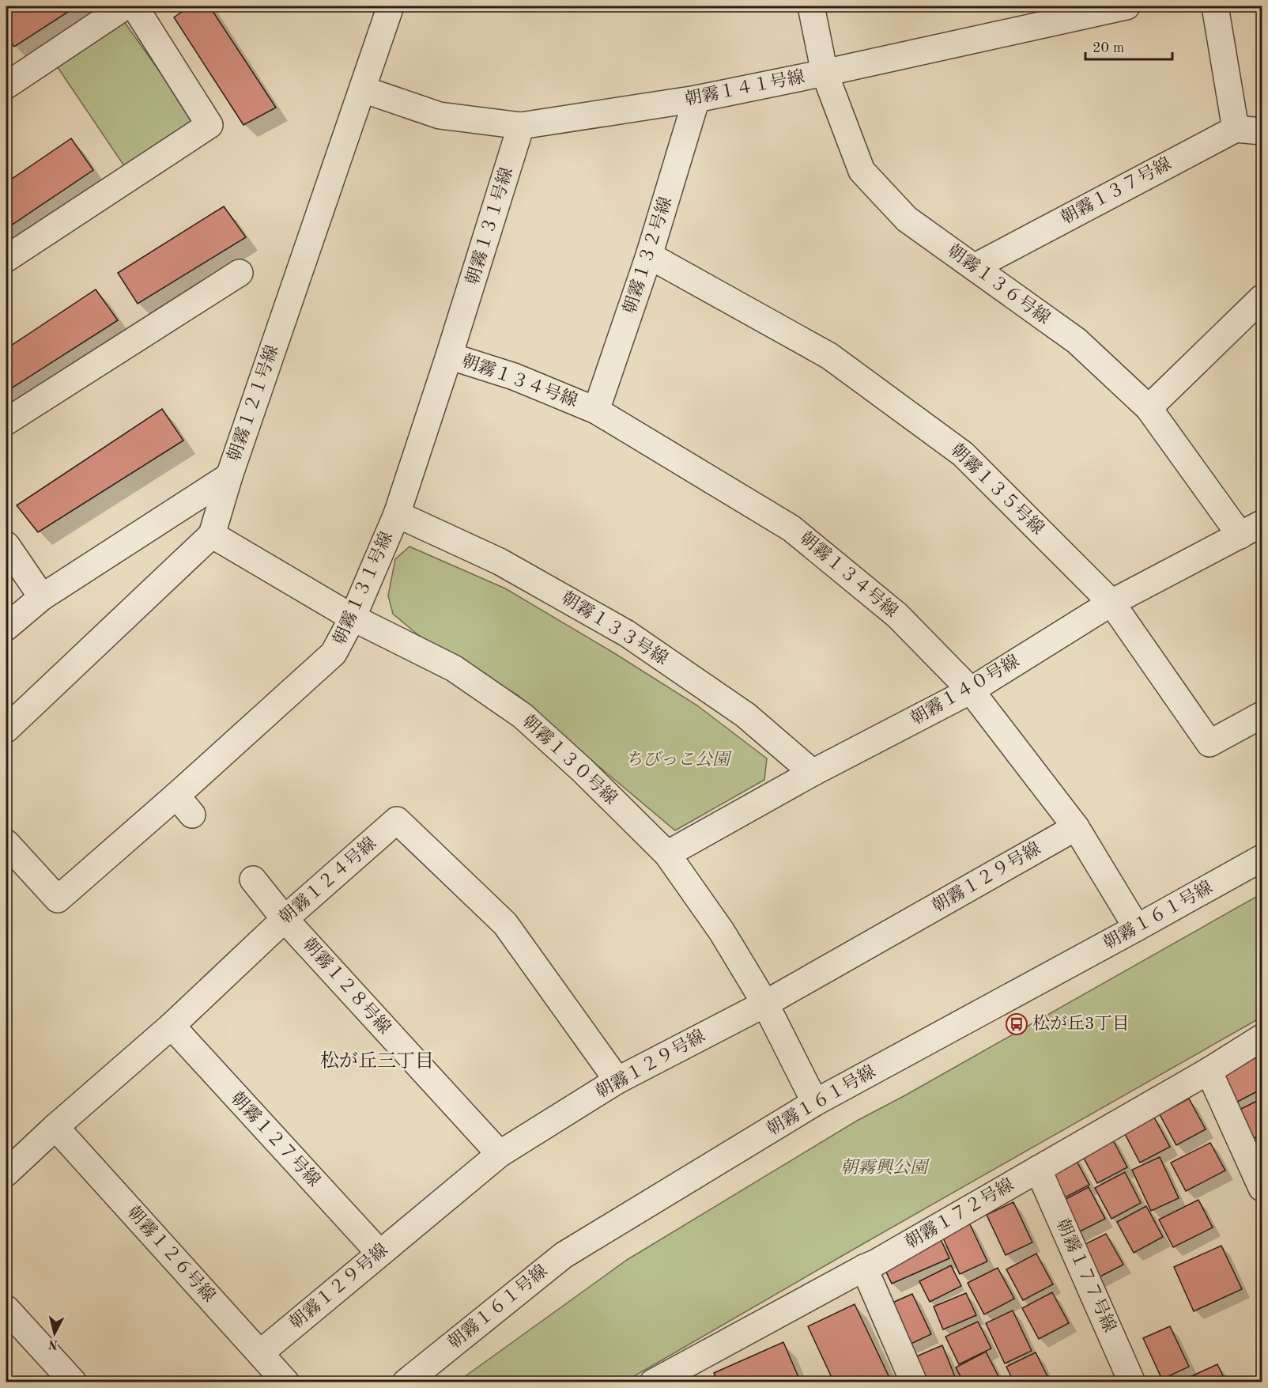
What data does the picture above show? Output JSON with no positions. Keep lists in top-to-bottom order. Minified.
{"streets":{"street":["朝霧１４１号線","朝霧１３７号線","朝霧１３１号線","朝霧１３２号線","朝霧１３６号線","朝霧１３４号線","朝霧１２１号線","朝霧１３５号線","朝霧１３３号線","朝霧１４０号線","朝霧１３０号線","朝霧１２９号線","朝霧１２４号線","朝霧１６１号線","朝霧１２８号線","朝霧１２７号線","朝霧１７２号線","朝霧１２６号線","朝霧１７７号線"]},"crossings":[["朝霧１４１号線","朝霧１３１号線"],["朝霧１４１号線","朝霧１３２号線"],["朝霧１４１号線","朝霧１３６号線"],["朝霧１４１号線","朝霧１２１号線"],["朝霧１３７号線","朝霧１３６号線"],["朝霧１３１号線","朝霧１３４号線"],["朝霧１３１号線","朝霧１３３号線"],["朝霧１３１号線","朝霧１３０号線"],["朝霧１３２号線","朝霧１３４号線"],["朝霧１３２号線","朝霧１３５号線"],["朝霧１３６号線","朝霧１４０号線"],["朝霧１３４号線","朝霧１４０号線"],["朝霧１３４号線","朝霧１２９号線"],["朝霧１３４号線","朝霧１６１号線"],["朝霧１２１号線","朝霧１３０号線"],["朝霧１３５号線","朝霧１４０号線"],["朝霧１３３号線","朝霧１４０号線"],["朝霧１４０号線","朝霧１３０号線"],["朝霧１３０号線","朝霧１２９号線"],["朝霧１３０号線","朝霧１６１号線"],["朝霧１２９号線","朝霧１２４号線"],["朝霧１２９号線","朝霧１２８号線"],["朝霧１２９号線","朝霧１２７号線"],["朝霧１２９号線","朝霧１２６号線"],["朝霧１２４号線","朝霧１２８号線"],["朝霧１２４号線","朝霧１２７号線"],["朝霧１２４号線","朝霧１２６号線"],["朝霧１７２号線","朝霧１７７号線"]],"districts":["松が丘三丁目"],"parks":["ちびっこ公園","朝霧興公園"],"places":{"bus stop":["松が丘3丁目"]},"scale_bar":"20 m","north":"bottom"}
